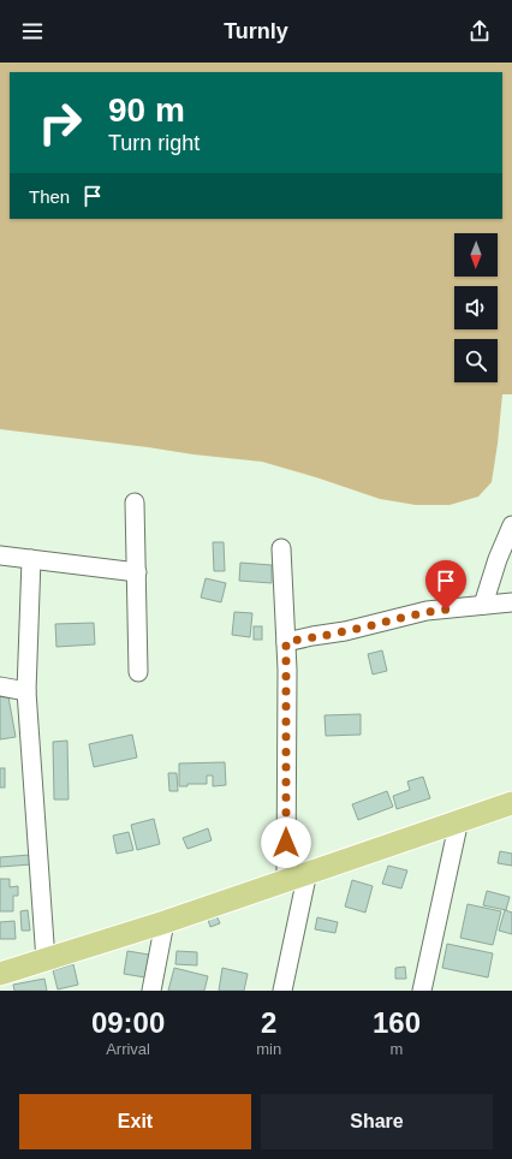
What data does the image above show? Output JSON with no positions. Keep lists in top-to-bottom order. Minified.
{"north":"bottom","page":{"header":"Turnly","turn":["90 m","Turn right"],"then":"Then","eta":["09:00","Arrival","2","min","160","m"],"buttons":["Exit","Share"]}}
